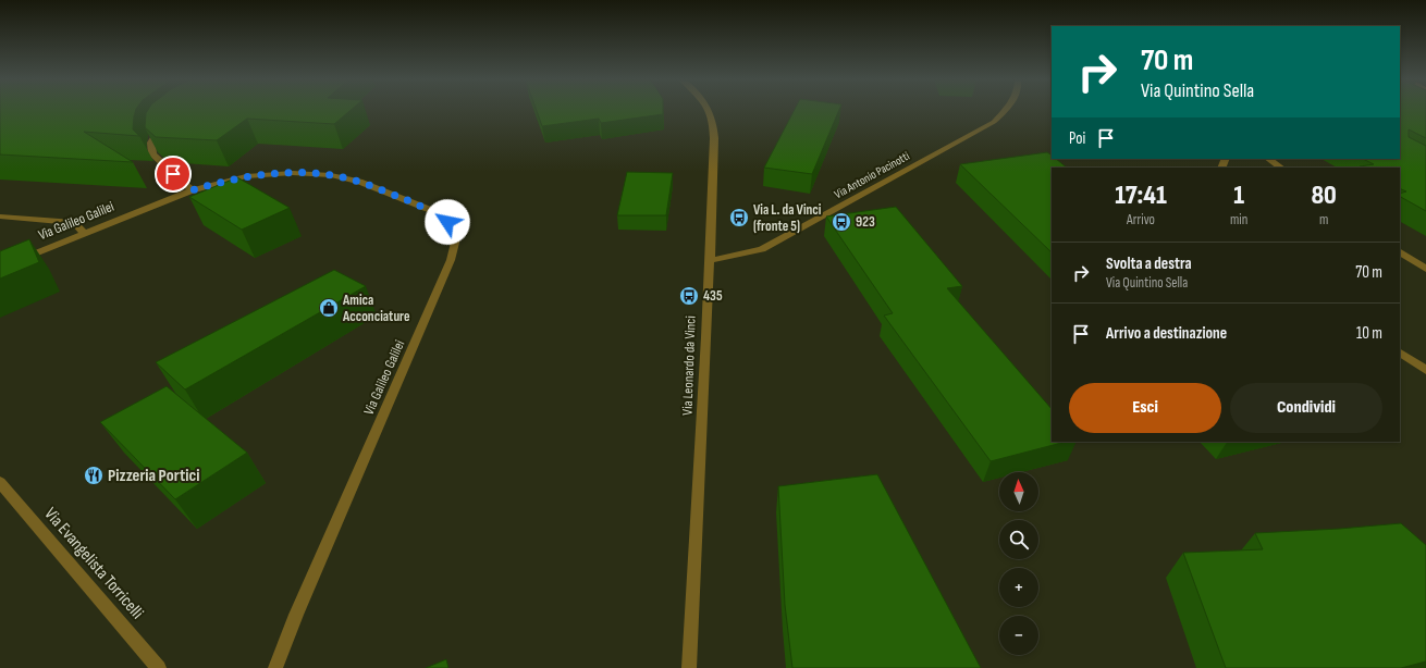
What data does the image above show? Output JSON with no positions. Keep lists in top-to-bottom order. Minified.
{"streets":{"street":["Via Antonio Pacinotti","Via Galileo Galilei","Via Leonardo da Vinci","Via Evangelista Torricelli"]},"crossings":[["Via Antonio Pacinotti","Via Leonardo da Vinci"]],"places":{"bus stop":["Via L. da Vinci (fronte 5)","923","435"],"shop":["Amica Acconciature"],"restaurant":["Pizzeria Portici"]},"north":"top","page":{"turn":["70 m","Via Quintino Sella"],"then":"Poi","eta":["17:41","Arrivo","1","min","80","m"],"list":[{"name":"Svolta a destra","note":"Via Quintino Sella","value":"70 m"},{"name":"Arrivo a destinazione","value":"10 m"}],"buttons":["Esci","Condividi"],"map_buttons":["+","−"]}}
